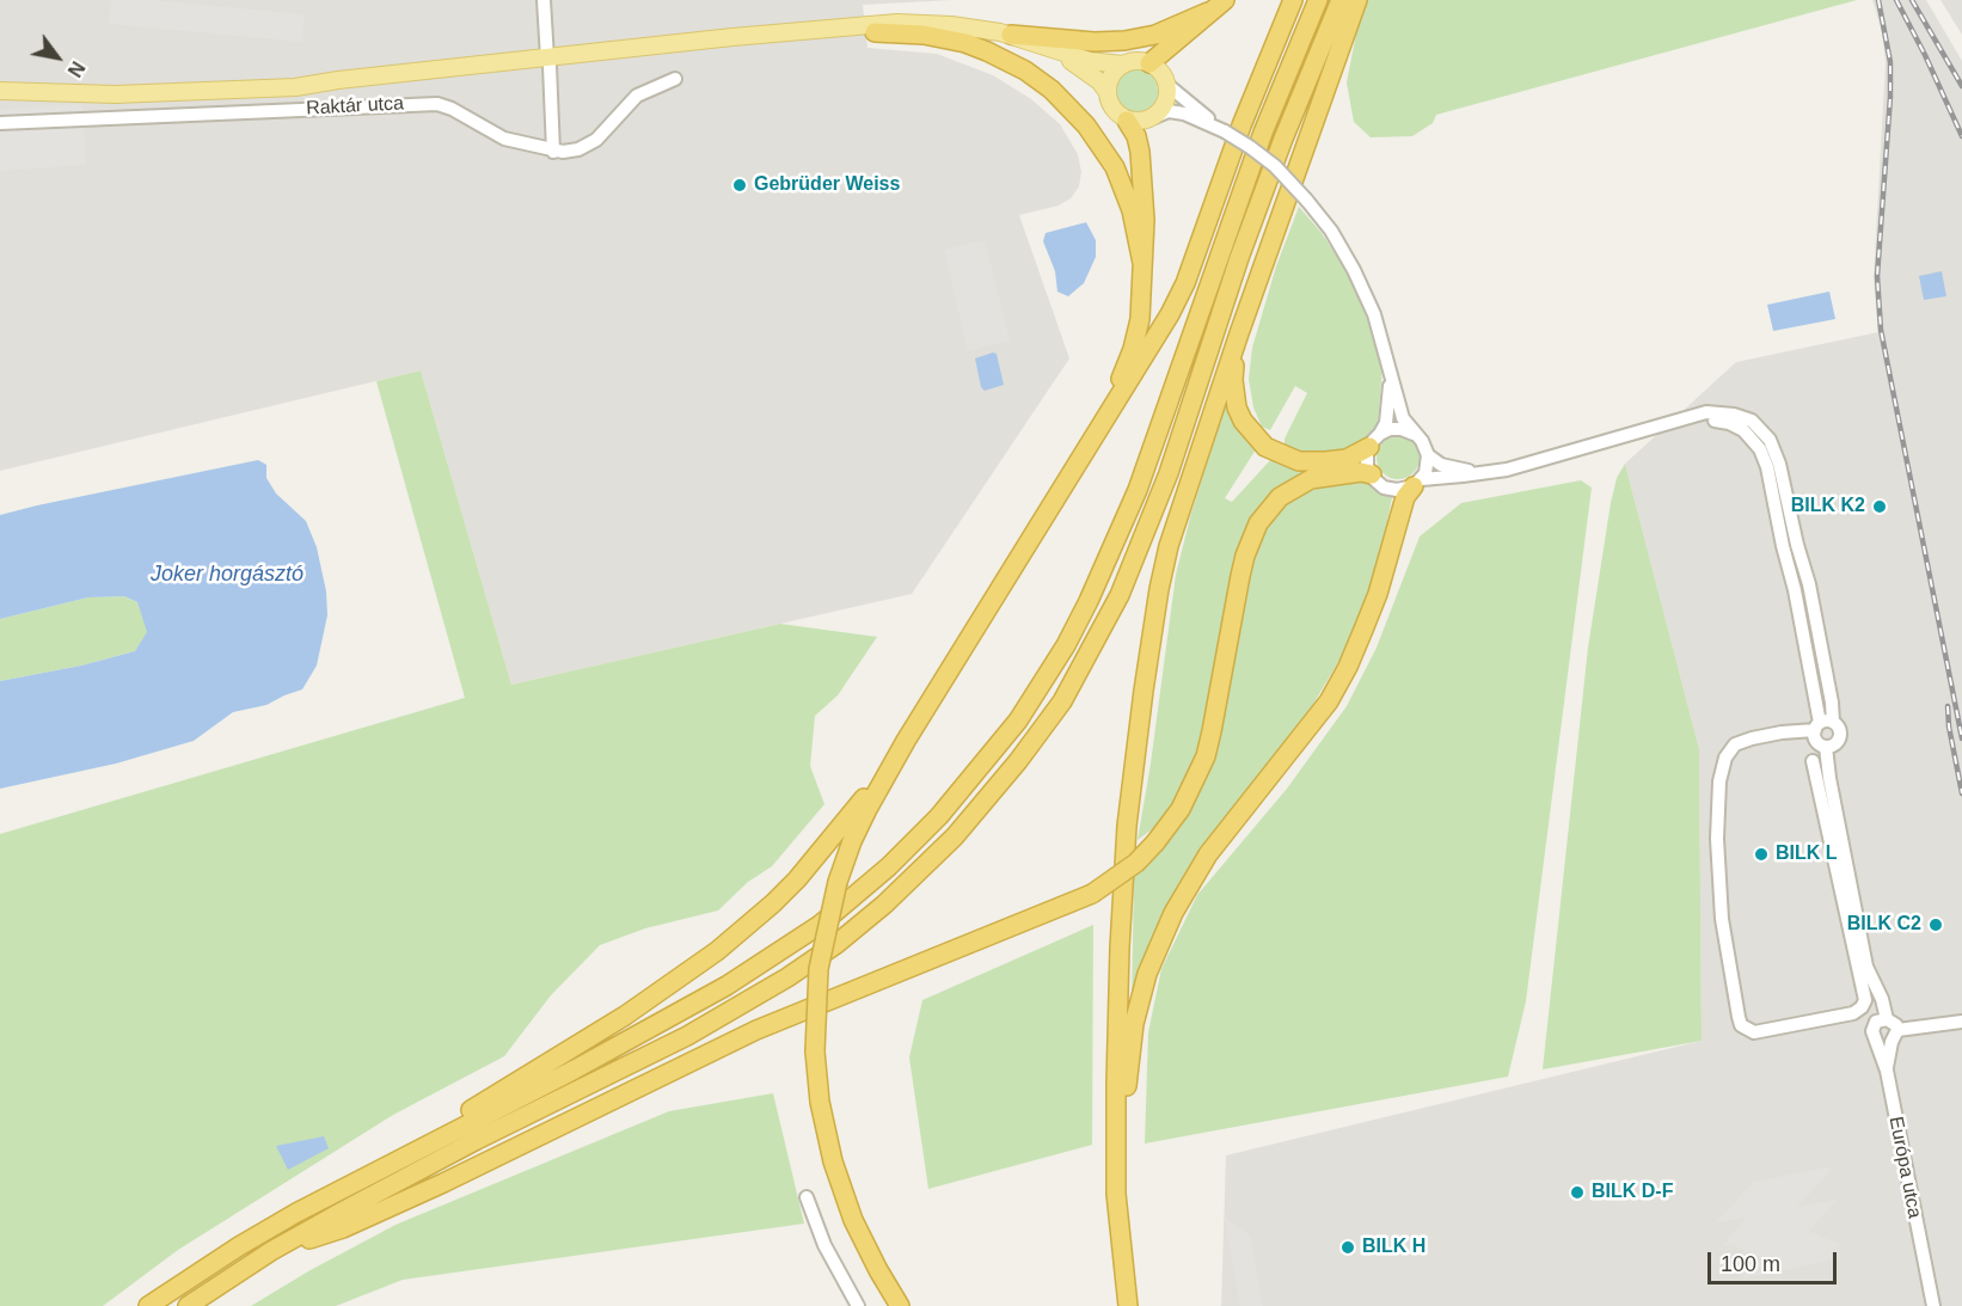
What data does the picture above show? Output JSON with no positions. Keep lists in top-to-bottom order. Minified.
{"streets":{"street":["Raktár utca","Európa utca"]},"water":["Joker horgásztó"],"places":["Gebrüder Weiss","BILK K2","BILK L","BILK C2","BILK D-F","BILK H"],"scale_bar":"100 m","north":"bottom right"}
